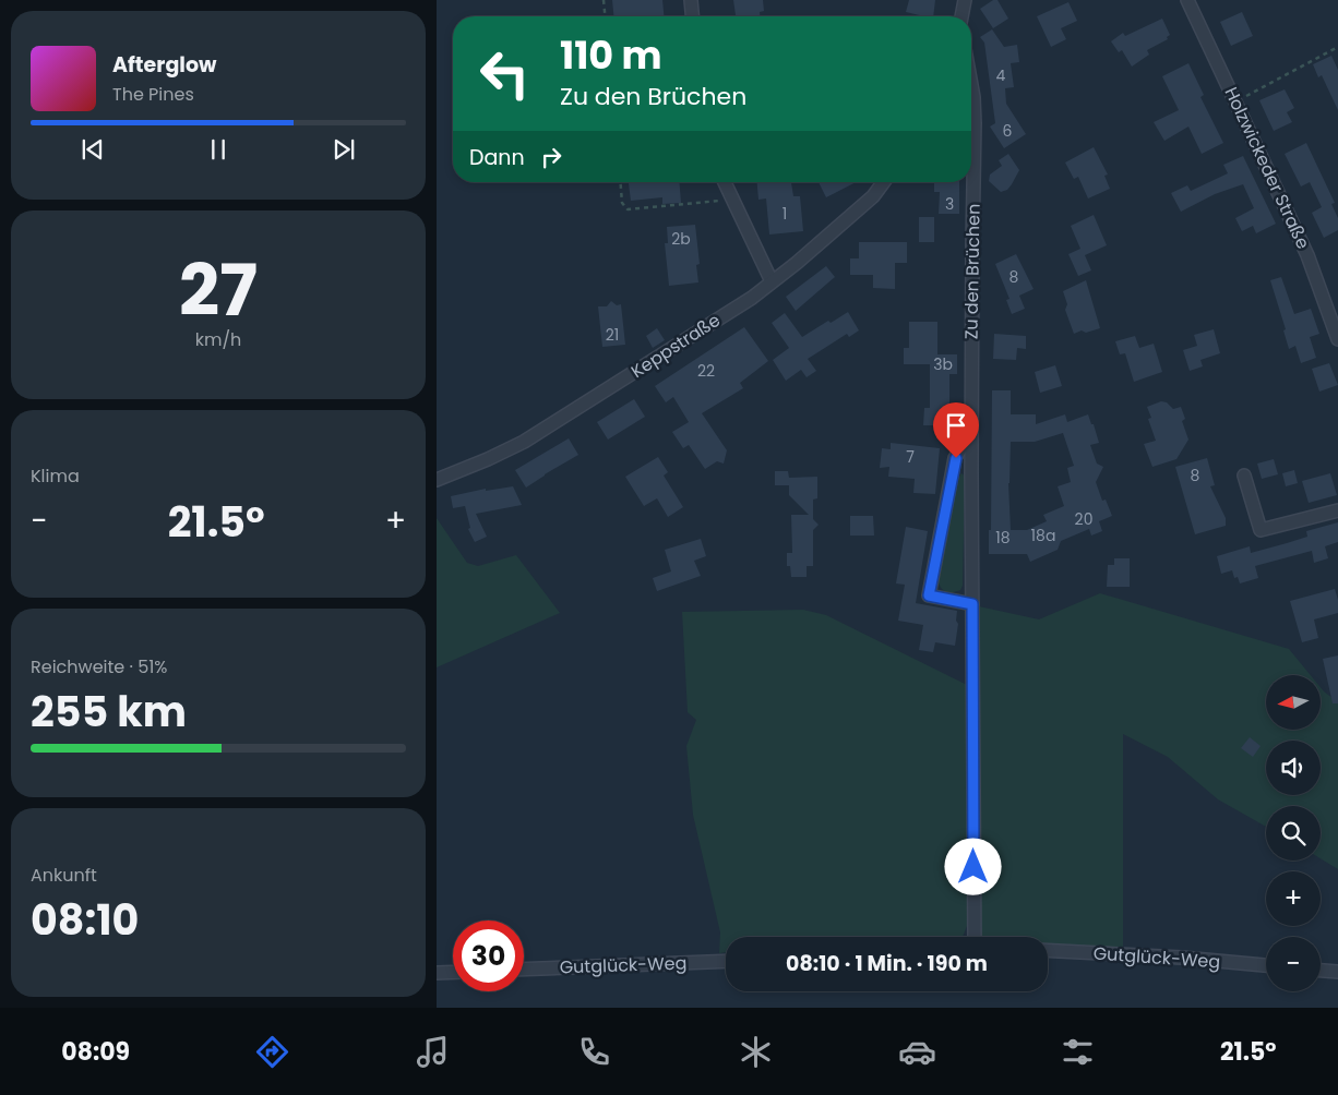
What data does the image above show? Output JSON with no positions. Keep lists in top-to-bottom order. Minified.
{"streets":{"street":["Holzwickeder Straße","Zu den Brüchen","Keppstraße","Gutglück-Weg"]},"house_numbers":["4","6","3","1","2b","8","21","3b","22","7","8","20","18a","18"],"north":"left","page":{"turn":["110 m","Zu den Brüchen"],"song":["Afterglow","The Pines"],"then":"Dann","tile":[["27","km/h"],"Klima",["Reichweite · 51%","255 km"],["Ankunft","08:10"]],"heat":["−","21.5°","+"],"map_buttons":["+","−"],"limit":"30","trip":"08:10 · 1 Min. · 190 m","tabs":["08:09","21.5°"]}}
